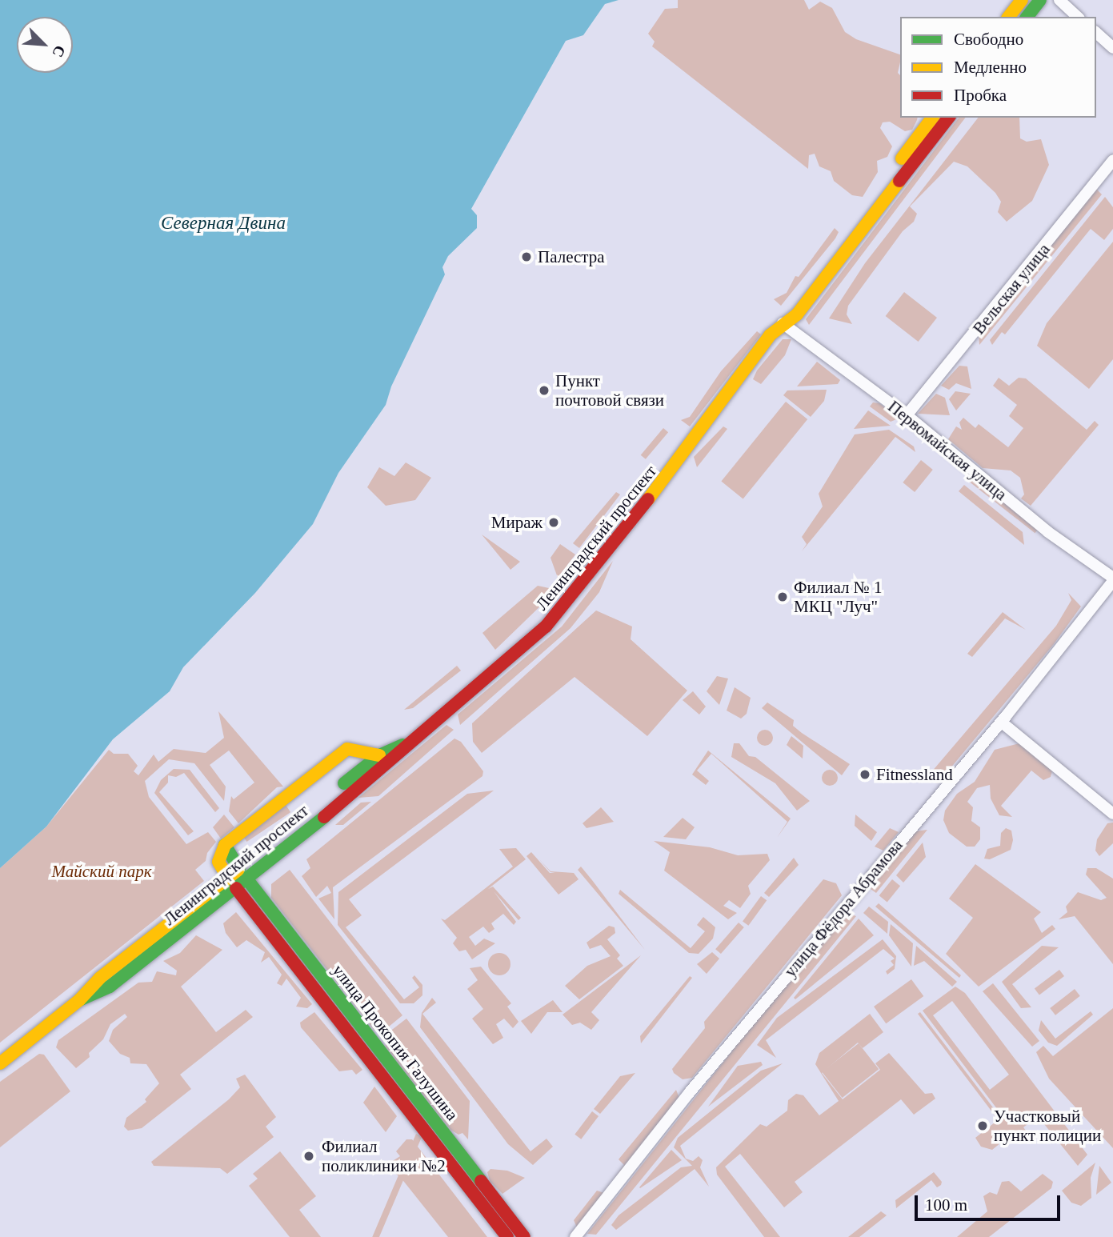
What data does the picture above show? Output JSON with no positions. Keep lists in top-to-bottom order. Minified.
{"streets":{"main road":["Ленинградский проспект","улица Прокопия Галушина"],"street":["Вельская улица","Первомайская улица","улица Фёдора Абрамова"]},"crossings":[["Вельская улица","Первомайская улица"],["Первомайская улица","Ленинградский проспект"],["Первомайская улица","улица Фёдора Абрамова"],["Ленинградский проспект","улица Прокопия Галушина"]],"water":["Северная Двина"],"parks":["Майский парк"],"places":["Палестра","Пункт почтовой связи","Мираж","Филиал № 1 МКЦ \"Луч\"","Fitnessland","Участковый пункт полиции","Филиал поликлиники №2"],"legend":["Свободно","Медленно","Пробка"],"scale_bar":"100 m","north":"bottom right"}
